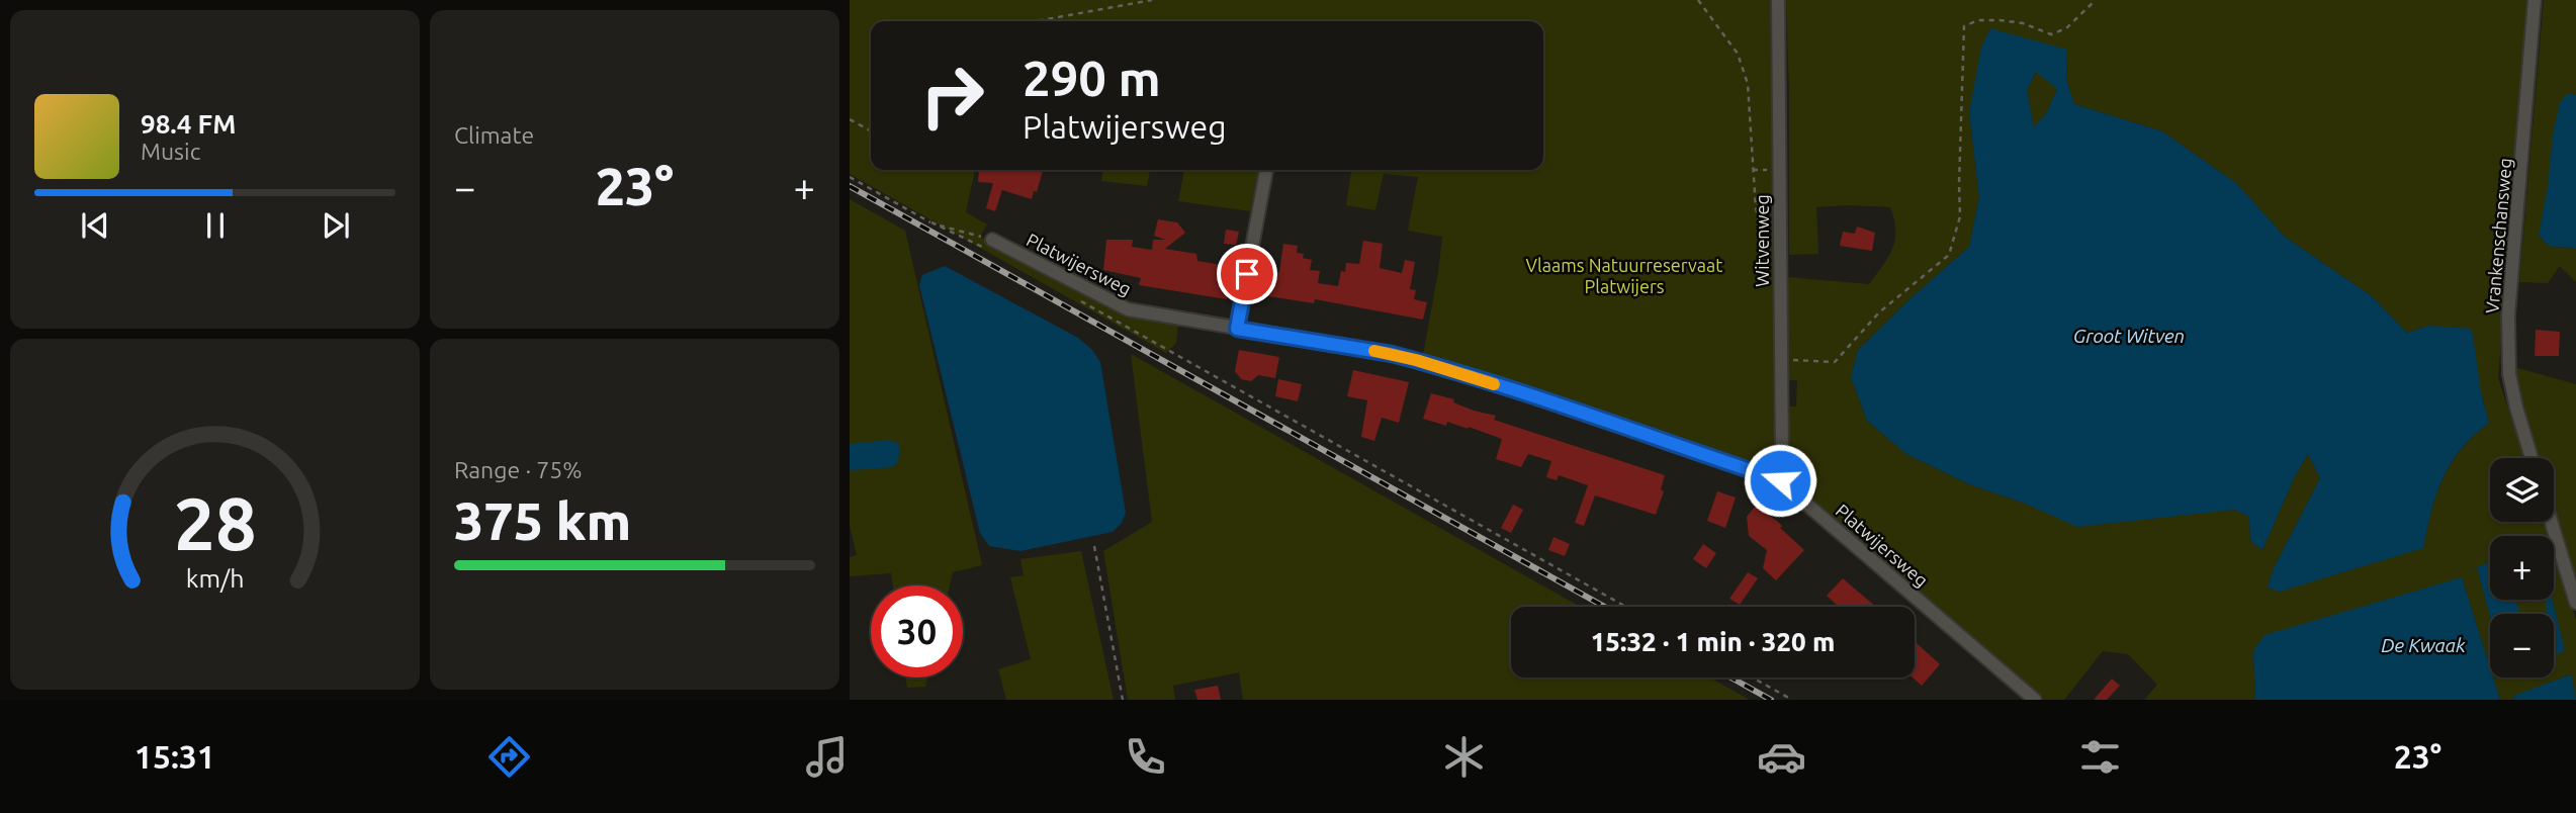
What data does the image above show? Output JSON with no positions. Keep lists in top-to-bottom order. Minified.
{"streets":{"street":["Vrankenschansweg","Witvenweg","Platwijersweg"]},"crossings":[["Witvenweg","Platwijersweg"]],"water":["Groot Witven","De Kwaak"],"parks":["Vlaams Natuurreservaat Platwijers"],"page":{"tile":["Climate",["Range · 75%","375 km"]],"turn":["290 m","Platwijersweg"],"song":["98.4 FM","Music"],"heat":["−","23°","+"],"map_buttons":["+","−"],"limit":"30","trip":"15:32 · 1 min · 320 m","tabs":["15:31","23°"],"gauge":["28","km/h"]}}
